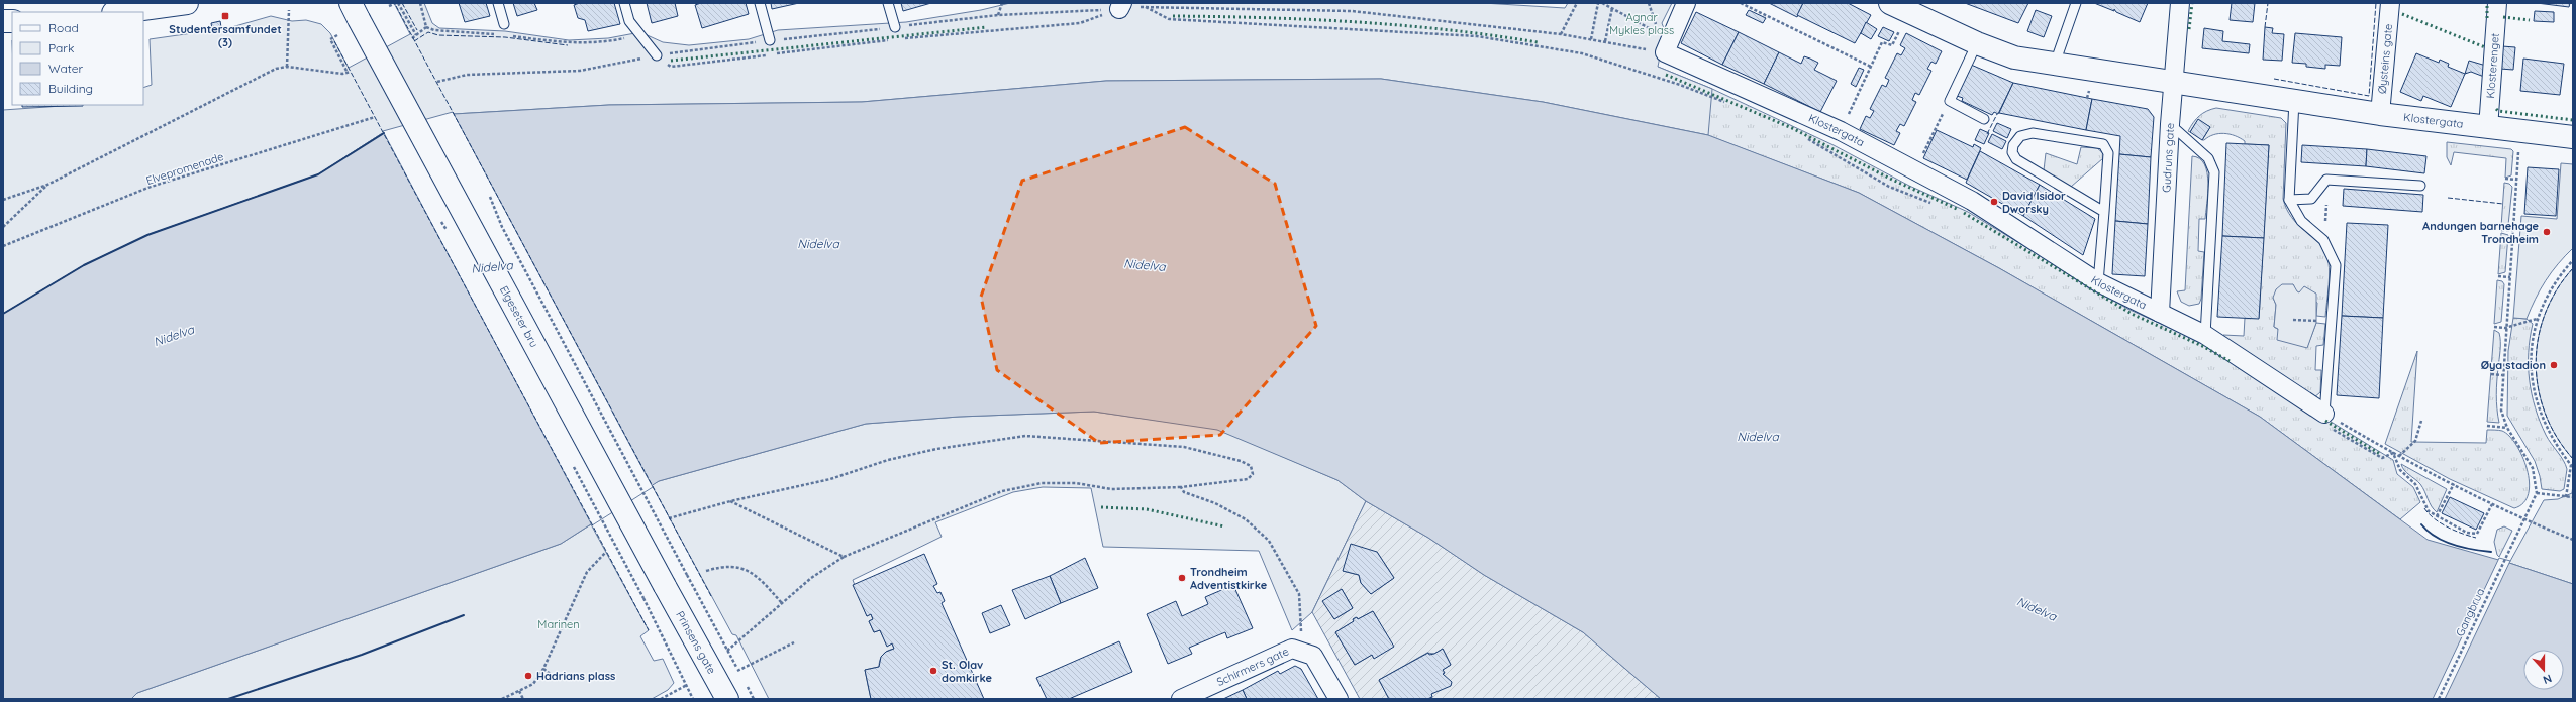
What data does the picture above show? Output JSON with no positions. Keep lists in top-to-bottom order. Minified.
{"streets":{"main road":["Klostergata","Elgeseter bru","Prinsens gate"],"street":["Øysteins gate","Klosterenget","Gudruns gate","Schirmers gate"],"path":["Elvepromenade","Gangbrua"]},"crossings":[["Øysteins gate","Klostergata"],["Klosterenget","Klostergata"],["Klostergata","Gudruns gate"],["Elgeseter bru","Prinsens gate"]],"water":["Nidelva"],"parks":["Agnar Mykles plass","Marinen"],"places":{"transit":["Studentersamfundet (3)"],"other":["David Isidor Dworsky","Andungen barnehage Trondheim","Øya stadion","Trondheim Adventistkirke","St. Olav domkirke","Hadrians plass"]},"legend":["Road","Park","Water","Building"],"north":"bottom"}
